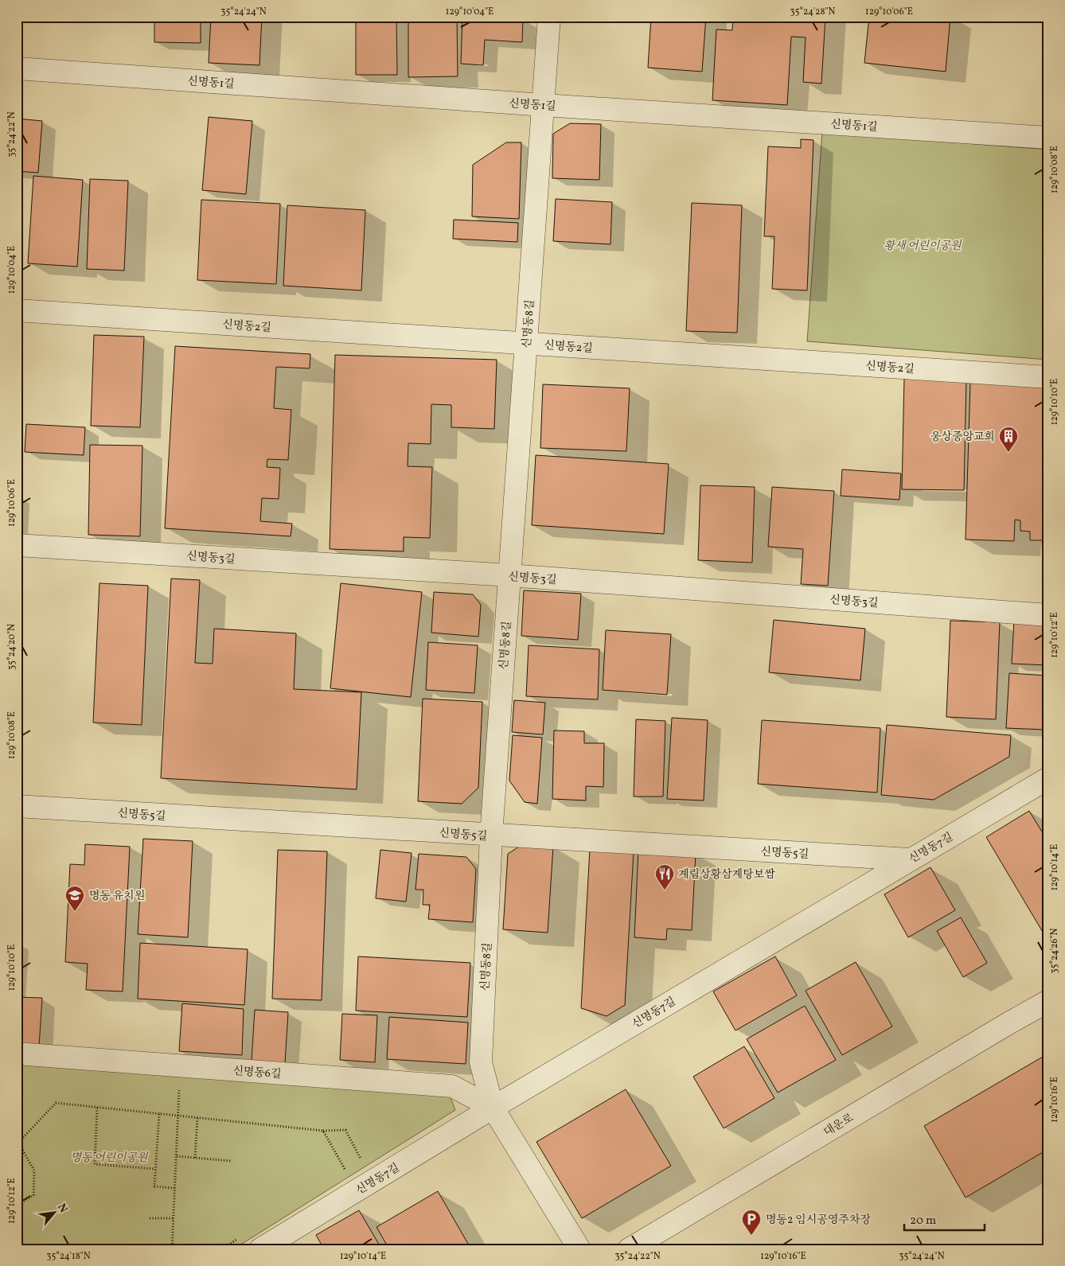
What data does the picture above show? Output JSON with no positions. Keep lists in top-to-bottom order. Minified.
{"streets":{"street":["신명동1길","신명동8길","신명동2길","신명동3길","신명동5길","신명동7길","신명동6길","대운로"]},"crossings":[["신명동1길","신명동8길"],["신명동8길","신명동2길"],["신명동8길","신명동3길"],["신명동8길","신명동5길"],["신명동8길","신명동7길"],["신명동8길","신명동6길"],["신명동5길","신명동7길"],["신명동7길","신명동6길"]],"parks":["황새 어린이공원","명동 어린이공원"],"places":{"building":["웅상중앙교회"],"restaurant":["계림상황삼계탕보쌈"],"school or university":["명동 유치원"],"parking":["명동2 임시공영주차장"]},"scale_bar":"20 m","north":"top right","coordinates":["35°24'24\"N","129°10'04\"E","35°24'28\"N","129°10'06\"E","35°24'22\"N","129°10'08\"E","129°10'10\"E","129°10'12\"E","35°24'20\"N","129°10'14\"E","35°24'26\"N","129°10'16\"E","35°24'18\"N"]}
